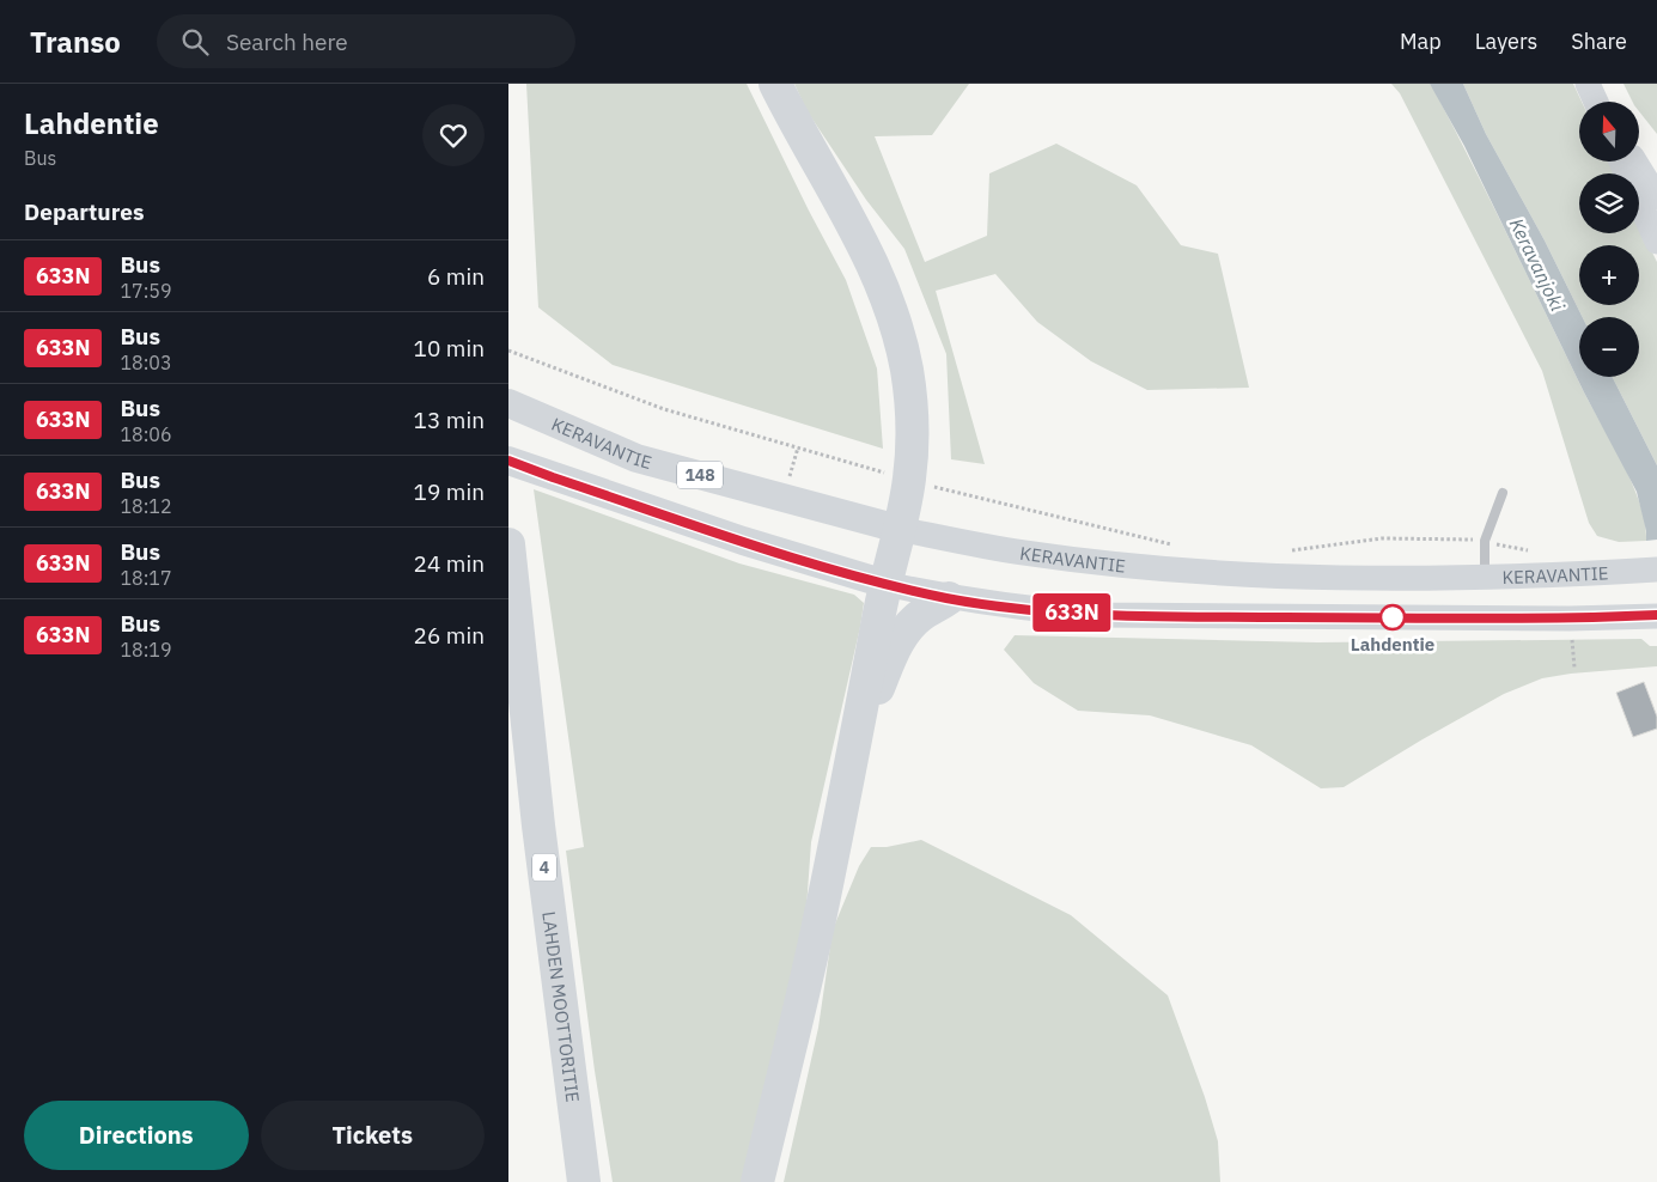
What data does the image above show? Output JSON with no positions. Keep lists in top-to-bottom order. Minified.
{"streets":{"highway":["4","LAHDEN MOOTTORITIE"],"main road":["KERAVANTIE","148"]},"water":["Keravanjoki"],"places":["Lahdentie"],"lines":["bus line 633N"],"north":"top","page":{"header":"Transo","search":"Search here","nav":["Map","Layers","Share"],"heading":[["Lahdentie","Bus"],"Departures"],"on_map":"633N","map_buttons":["+","−"],"list":[{"mark":"633N","name":"Bus","note":"17:59","value":"6 min"},{"mark":"633N","name":"Bus","note":"18:03","value":"10 min"},{"mark":"633N","name":"Bus","note":"18:06","value":"13 min"},{"mark":"633N","name":"Bus","note":"18:12","value":"19 min"},{"mark":"633N","name":"Bus","note":"18:17","value":"24 min"},{"mark":"633N","name":"Bus","note":"18:19","value":"26 min"}],"buttons":["Directions","Tickets"]}}
